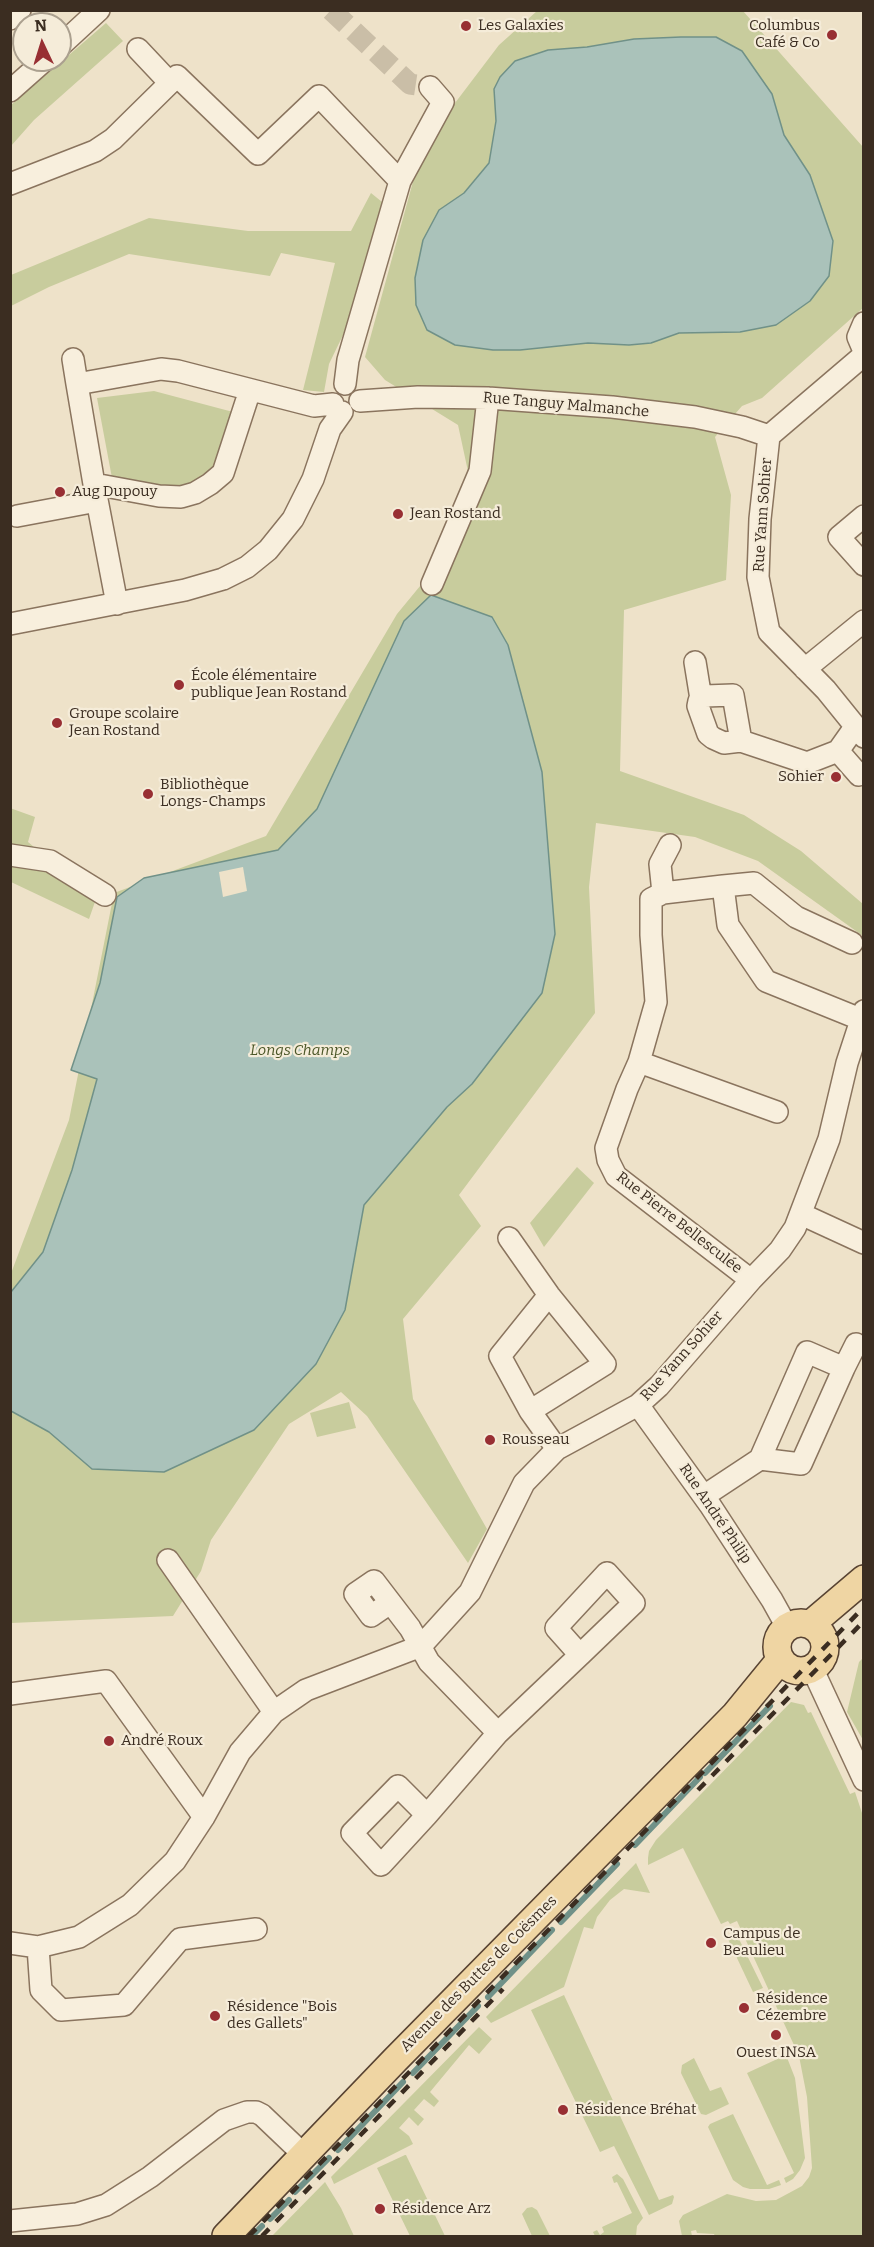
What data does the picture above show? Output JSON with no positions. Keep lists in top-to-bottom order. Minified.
{"streets":{"main road":["Avenue des Buttes de Coësmes"],"street":["Rue Tanguy Malmanche","Rue Yann Sohier","Rue Pierre Bellesculée","Rue André Philip"]},"crossings":[["Rue Tanguy Malmanche","Rue Yann Sohier"],["Rue Yann Sohier","Rue Pierre Bellesculée"],["Rue Yann Sohier","Rue André Philip"]],"parks":["Longs Champs"],"places":["Les Galaxies","Columbus Café & Co","Aug Dupouy","Jean Rostand","École élémentaire publique Jean Rostand","Groupe scolaire Jean Rostand","Sohier","Bibliothèque Longs-Champs","Rousseau","André Roux","Campus de Beaulieu","Résidence Cézembre","Résidence \"Bois des Gallets\"","Ouest INSA","Résidence Bréhat","Résidence Arz"],"north":"top"}
